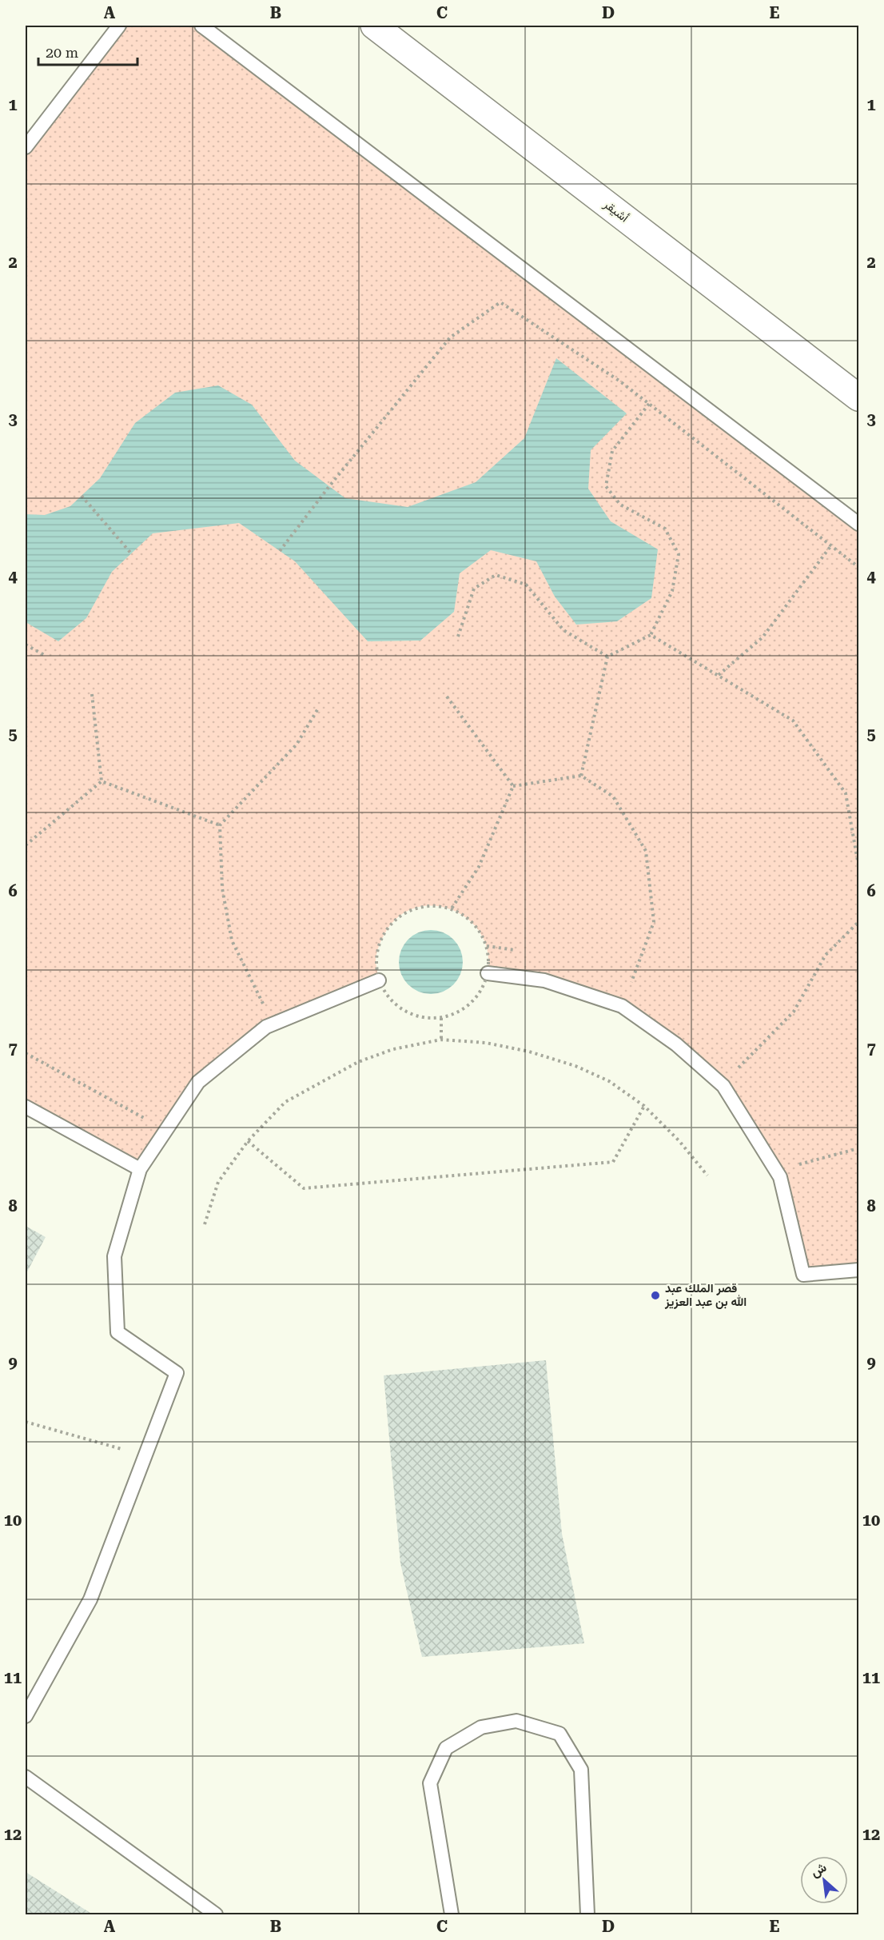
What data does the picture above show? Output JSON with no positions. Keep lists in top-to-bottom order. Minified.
{"streets":{"street":["أشيقر"]},"places":["قصر الملك عبد الله بن عبد العزيز"],"scale_bar":"20 m","north":"top left","grid":{"columns":["A","B","C","D","E"],"rows":["1","2","3","4","5","6","7","8","9","10","11","12"]}}
